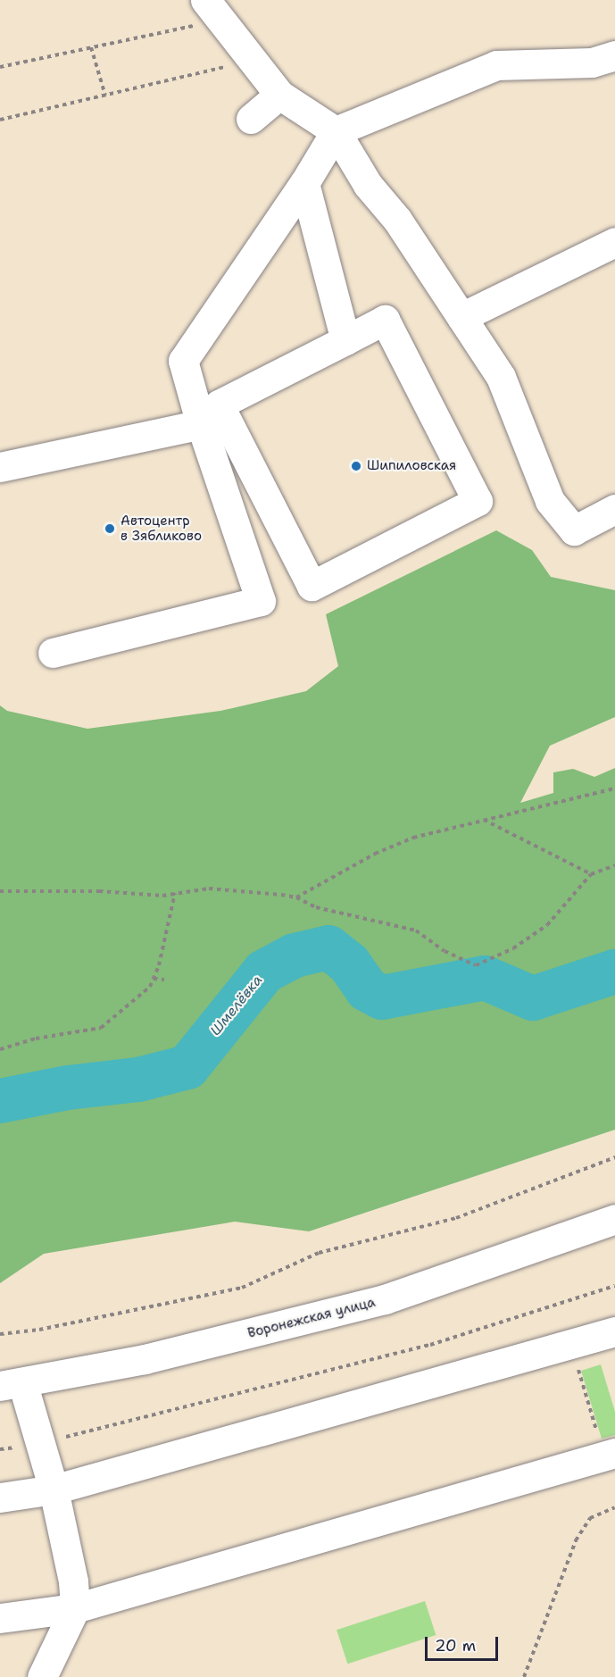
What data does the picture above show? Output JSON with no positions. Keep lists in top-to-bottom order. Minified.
{"streets":{"street":["Воронежская улица"]},"water":["Шмелёвка"],"places":["Шипиловская","Автоцентр в Зябликово"],"scale_bar":"20 m"}
